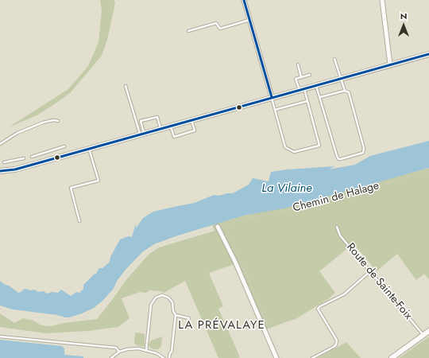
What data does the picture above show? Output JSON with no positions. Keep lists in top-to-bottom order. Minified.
{"streets":{"lane":["Route de Sainte-Foix"],"path":["Chemin de Halage"]},"districts":["LA PRÉVALAYE"],"water":["La Vilaine"],"north":"top"}
